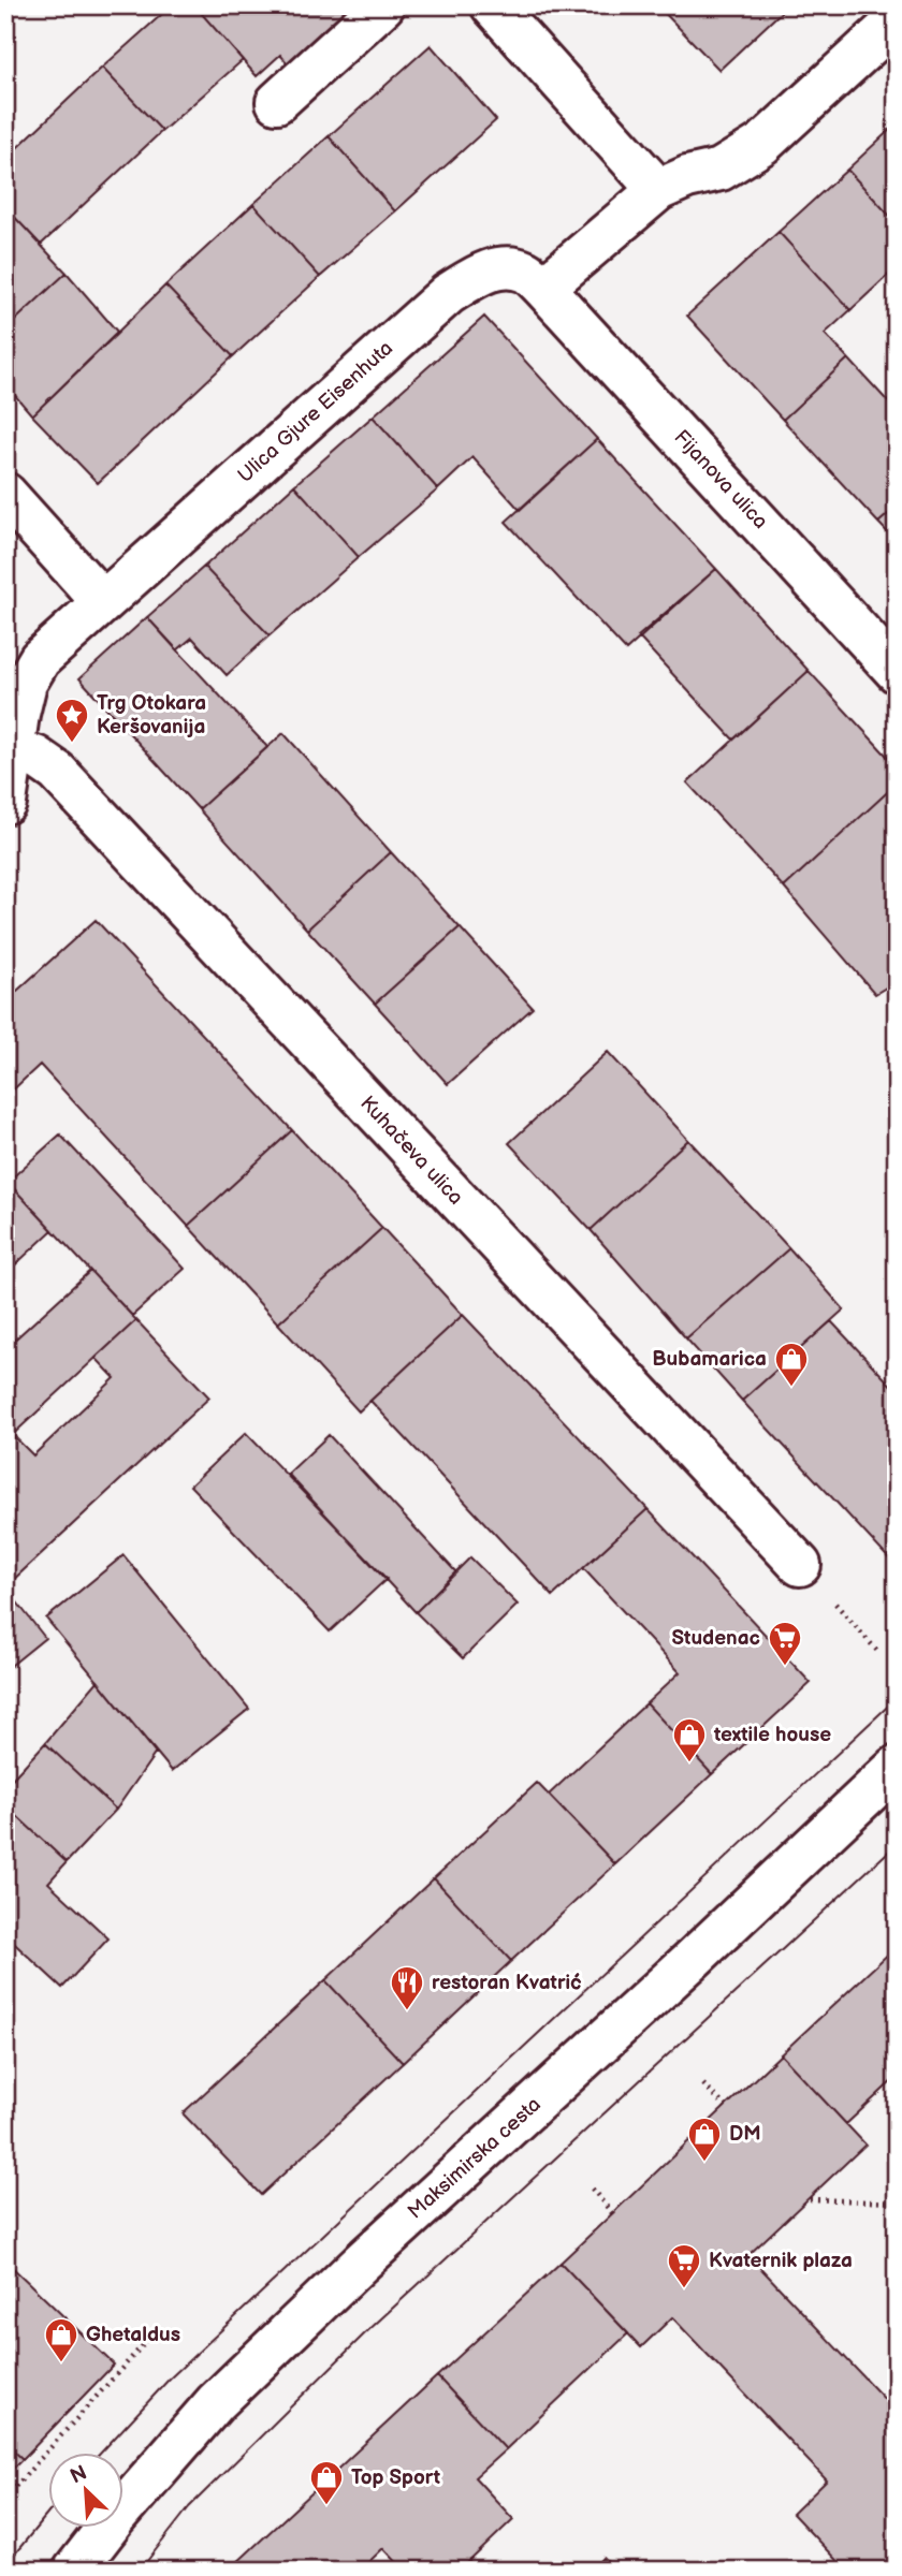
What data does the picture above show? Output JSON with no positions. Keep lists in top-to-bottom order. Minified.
{"streets":{"street":["Ulica Gjure Eisenhuta","Fijanova ulica","Kuhačeva ulica","Maksimirska cesta"]},"crossings":[["Ulica Gjure Eisenhuta","Fijanova ulica"]],"places":{"place":["Trg Otokara Keršovanija"],"shop":["Bubamarica","textile house","DM","Ghetaldus","Top Sport"],"supermarket":["Studenac","Kvaternik plaza"],"restaurant":["restoran Kvatrić"]},"north":"top left"}
